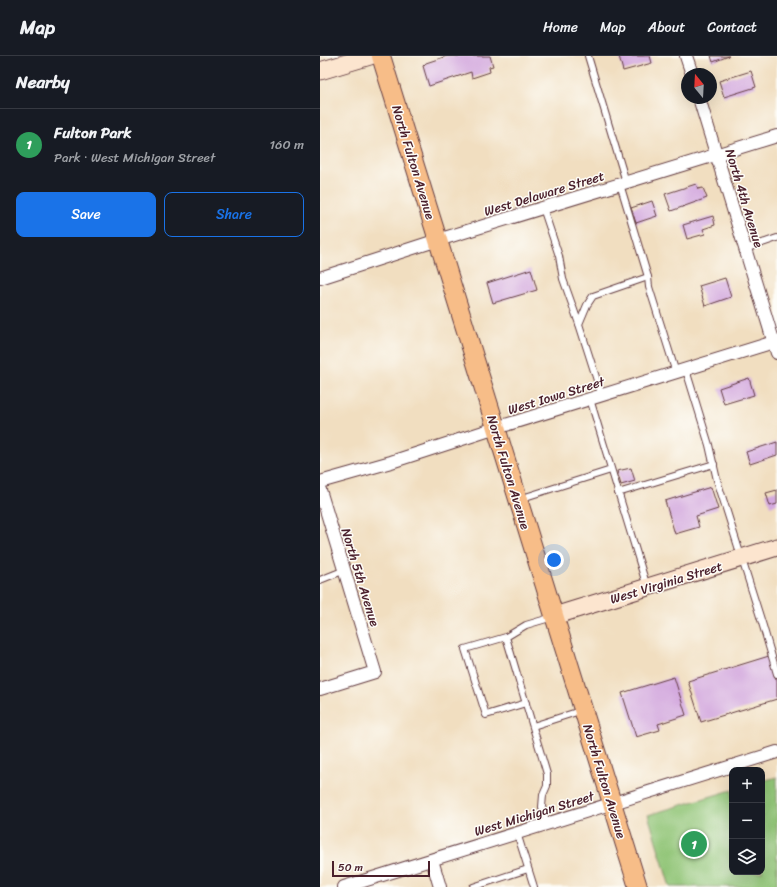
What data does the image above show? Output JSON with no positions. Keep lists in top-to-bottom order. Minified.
{"streets":{"main road":["North Fulton Avenue"],"street":["West Delaware Street","North 4th Avenue","West Iowa Street","North 5th Avenue","West Virginia Street","West Michigan Street"]},"crossings":[["North Fulton Avenue","West Delaware Street"],["North Fulton Avenue","West Iowa Street"],["North Fulton Avenue","West Virginia Street"],["North Fulton Avenue","West Michigan Street"],["West Delaware Street","North 4th Avenue"],["North 4th Avenue","West Iowa Street"]],"scale_bar":"50 m","north":"top","page":{"header":"Map","nav":["Home","Map","About","Contact"],"heading":"Nearby","list":[{"mark":"1","name":"Fulton Park","note":"Park · West Michigan Street","value":"160 m"}],"buttons":["Save","Share"],"map_buttons":["+","−"],"pins":"1","scale":"50 m"}}
